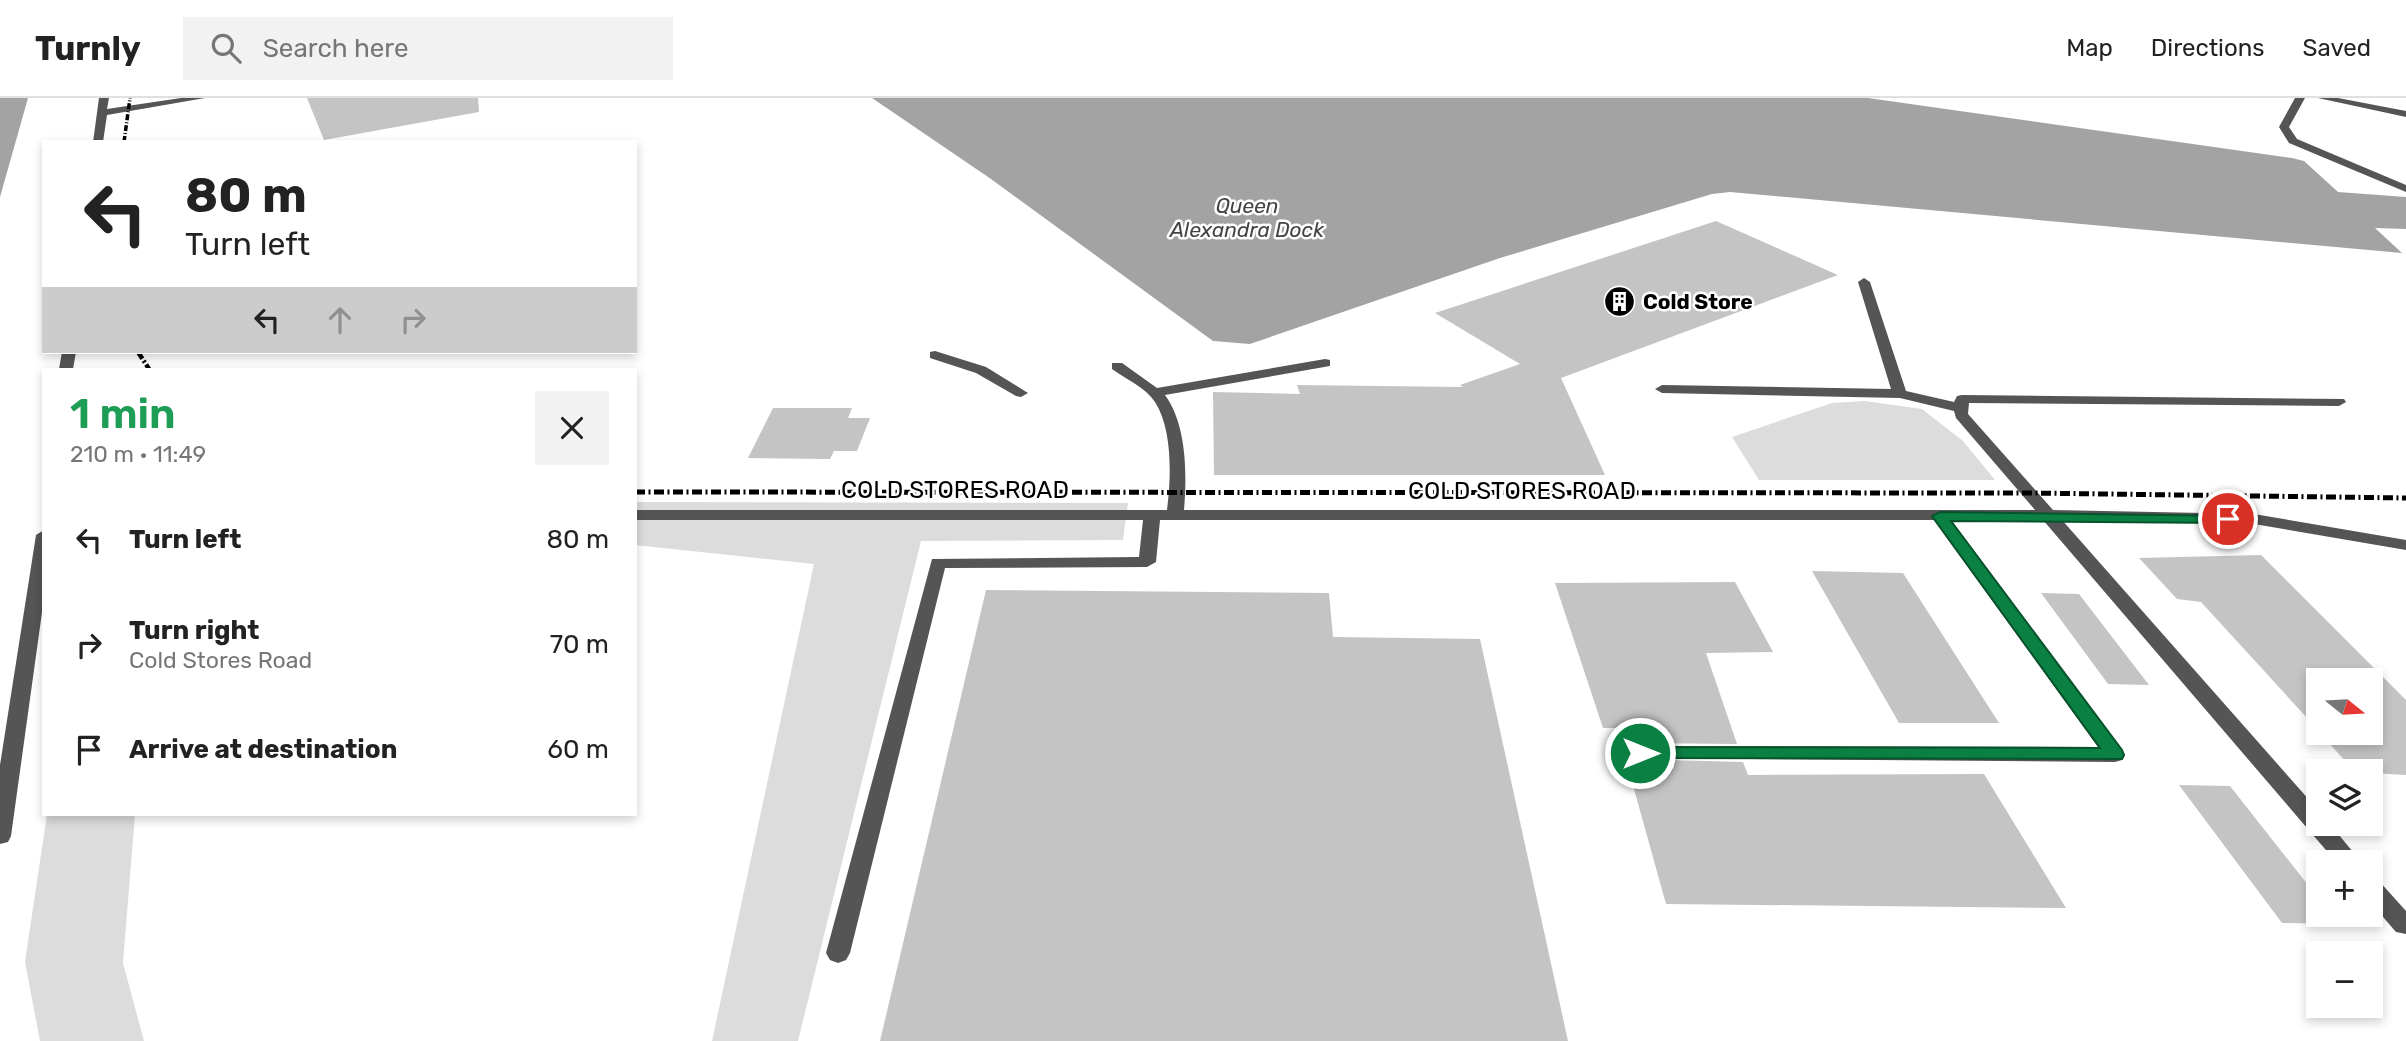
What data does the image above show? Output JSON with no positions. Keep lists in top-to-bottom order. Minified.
{"streets":{"street":["COLD STORES ROAD"]},"water":["Queen Alexandra Dock"],"places":{"building":["Cold Store"]},"north":"right","page":{"header":"Turnly","search":"Search here","nav":["Map","Directions","Saved"],"turn":["80 m","Turn left"],"heading":["1 min","210 m · 11:49"],"list":[{"name":"Turn left","value":"80 m"},{"name":"Turn right","note":"Cold Stores Road","value":"70 m"},{"name":"Arrive at destination","value":"60 m"}],"map_buttons":["+","−"]}}
